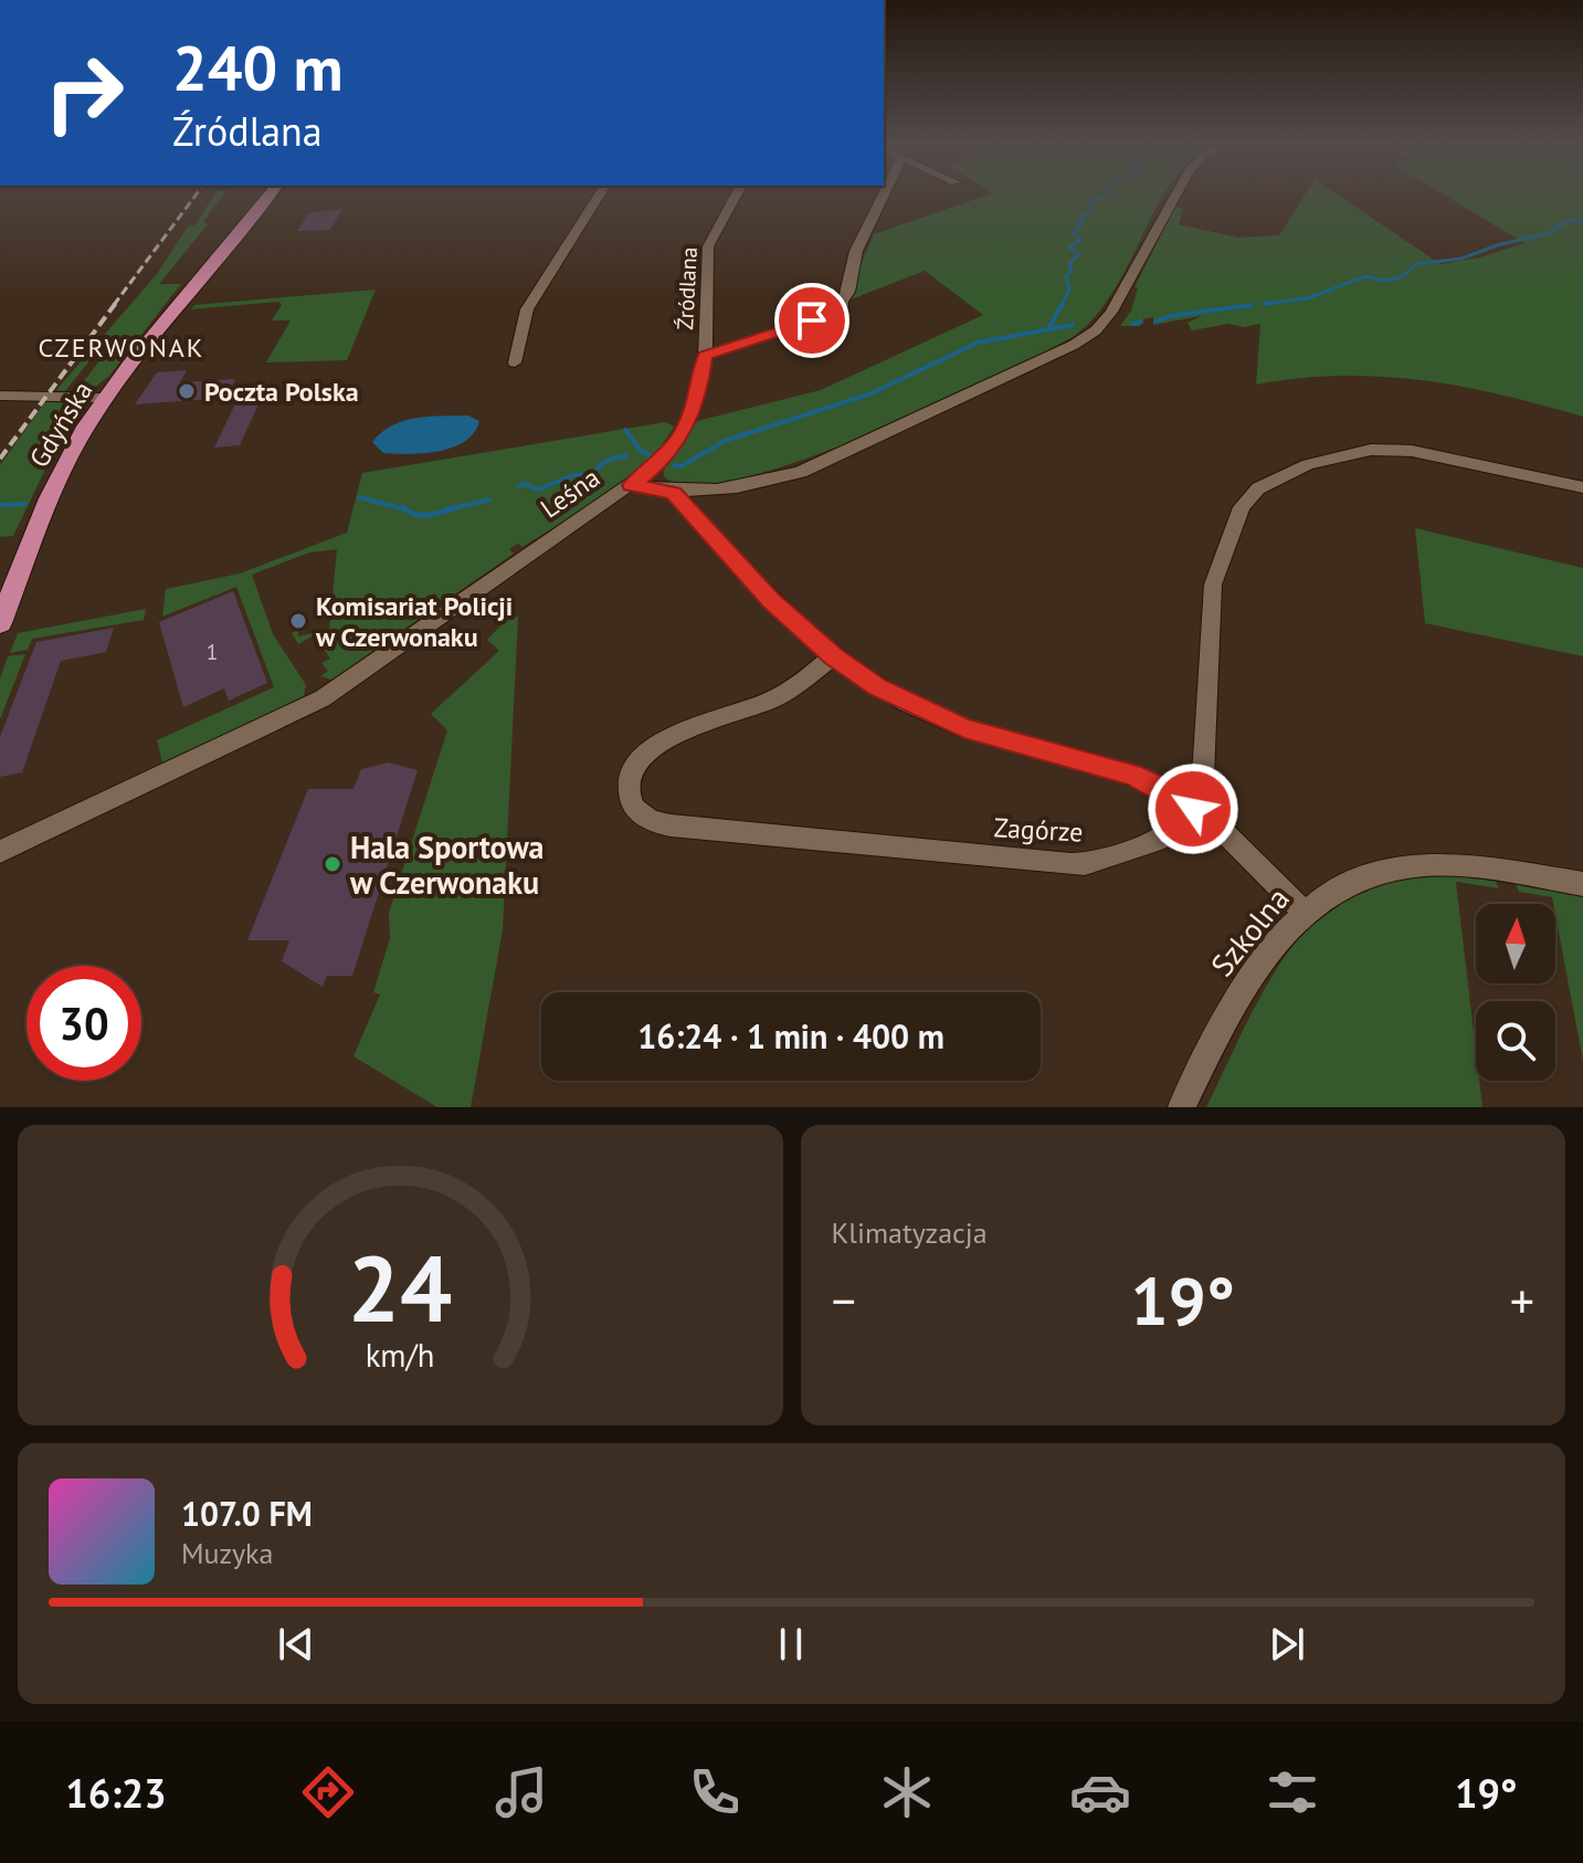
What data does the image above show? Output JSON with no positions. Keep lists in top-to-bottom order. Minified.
{"streets":{"main road":["Gdyńska"],"street":["Źródlana","Leśna","Zagórze","Szkolna"]},"crossings":[["Źródlana","Leśna"]],"districts":["CZERWONAK"],"places":["Poczta Polska","Komisariat Policji w Czerwonaku","Hala Sportowa w Czerwonaku"],"house_numbers":["1"],"north":"top","page":{"turn":["240 m","Źródlana"],"limit":"30","trip":"16:24 · 1 min · 400 m","tile":"Klimatyzacja","heat":["−","19°","+"],"song":["107.0 FM","Muzyka"],"tabs":["16:23","19°"],"gauge":["24","km/h"]}}
